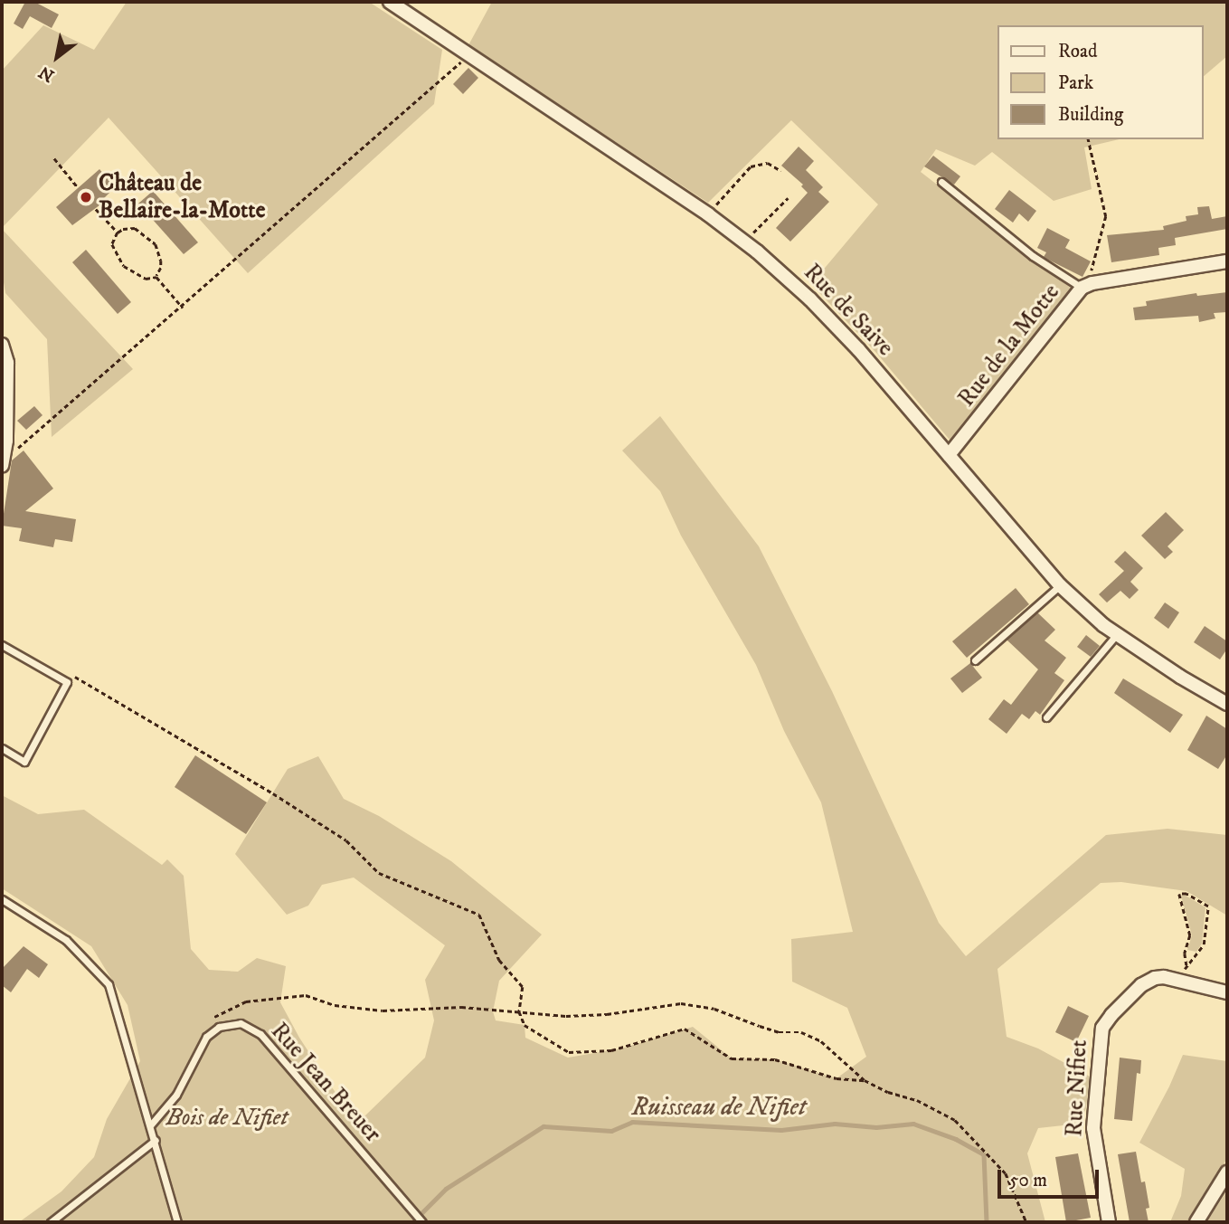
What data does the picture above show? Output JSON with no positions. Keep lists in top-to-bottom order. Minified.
{"streets":{"street":["Rue de Saive","Rue de la Motte","Rue Nifiet"],"lane":["Rue Jean Breuer"]},"crossings":[["Rue de Saive","Rue de la Motte"]],"water":["Ruisseau de Nifiet"],"parks":["Bois de Nifiet"],"places":["Château de Bellaire-la-Motte"],"legend":["Road","Park","Building"],"scale_bar":"50 m","north":"bottom left"}
